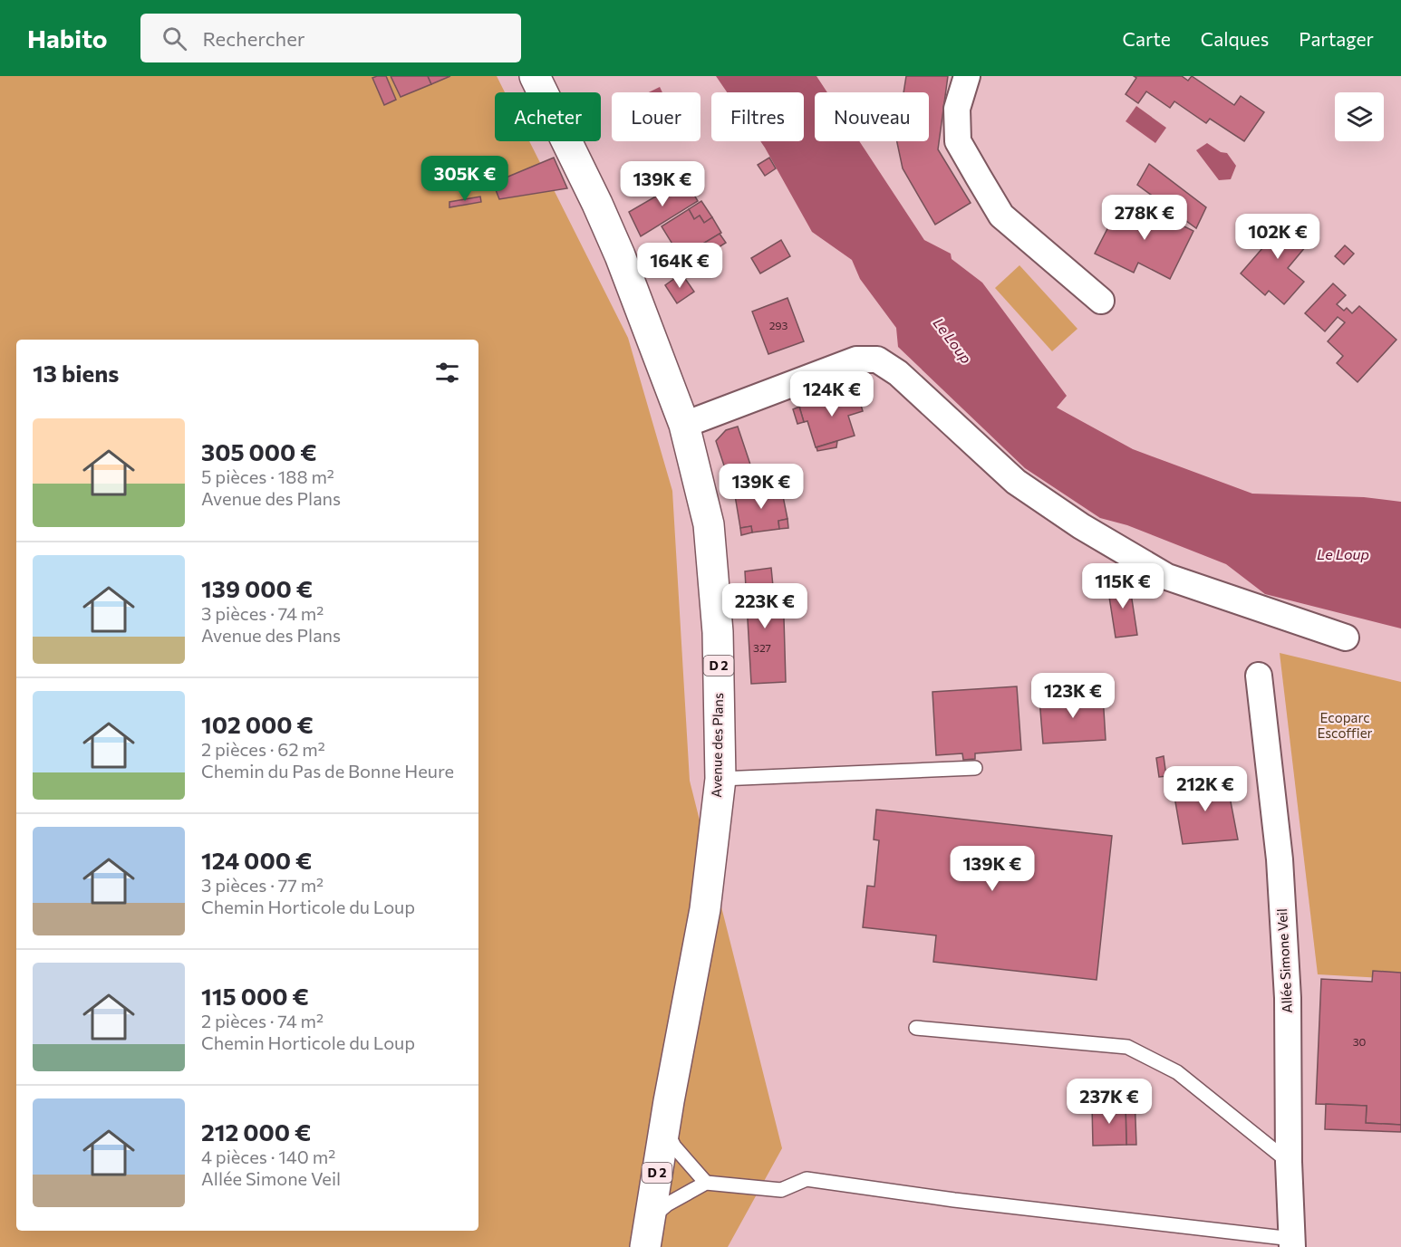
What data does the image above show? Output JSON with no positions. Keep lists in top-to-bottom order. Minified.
{"streets":{"main road":["D 2","Avenue des Plans"],"street":["Allée Simone Veil"]},"water":["Le Loup"],"parks":["Ecoparc Escoffier"],"house_numbers":["293","327","30"],"page":{"header":"Habito","search":"Rechercher","nav":["Carte","Calques","Partager"],"chip":["Acheter","Louer","Filtres","Nouveau"],"price":["305K €","139K €","278K €","102K €","164K €","124K €","139K €","115K €","223K €","123K €","212K €","139K €","237K €"],"heading":"13 biens","list":[{"name":"305 000 €","note":"5 pièces · 188 m² · Avenue des Plans"},{"name":"139 000 €","note":"3 pièces · 74 m² · Avenue des Plans"},{"name":"102 000 €","note":"2 pièces · 62 m² · Chemin du Pas de Bonne Heure"},{"name":"124 000 €","note":"3 pièces · 77 m² · Chemin Horticole du Loup"},{"name":"115 000 €","note":"2 pièces · 74 m² · Chemin Horticole du Loup"},{"name":"212 000 €","note":"4 pièces · 140 m² · Allée Simone Veil"}]}}
